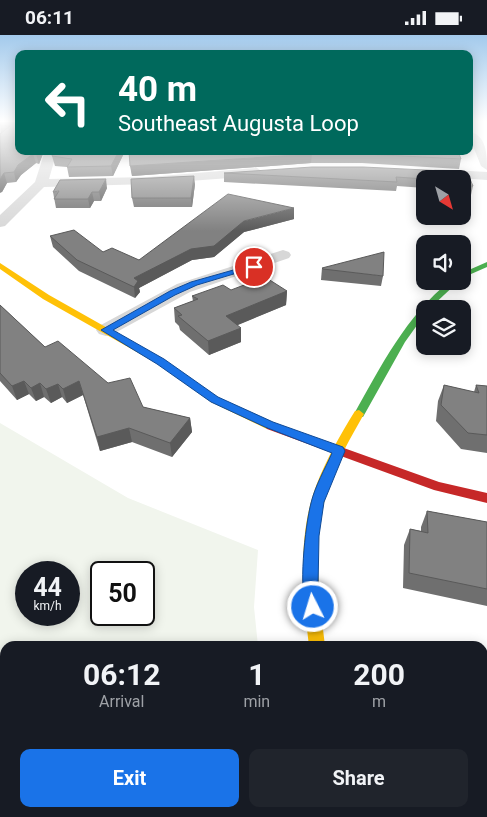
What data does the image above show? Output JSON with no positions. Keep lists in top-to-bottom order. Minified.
{"north":"bottom right","page":{"status":"06:11","turn":["40 m","Southeast Augusta Loop"],"speed":"44 km/h","limit":"50","eta":["06:12","Arrival","1","min","200","m"],"buttons":["Exit","Share"]}}
